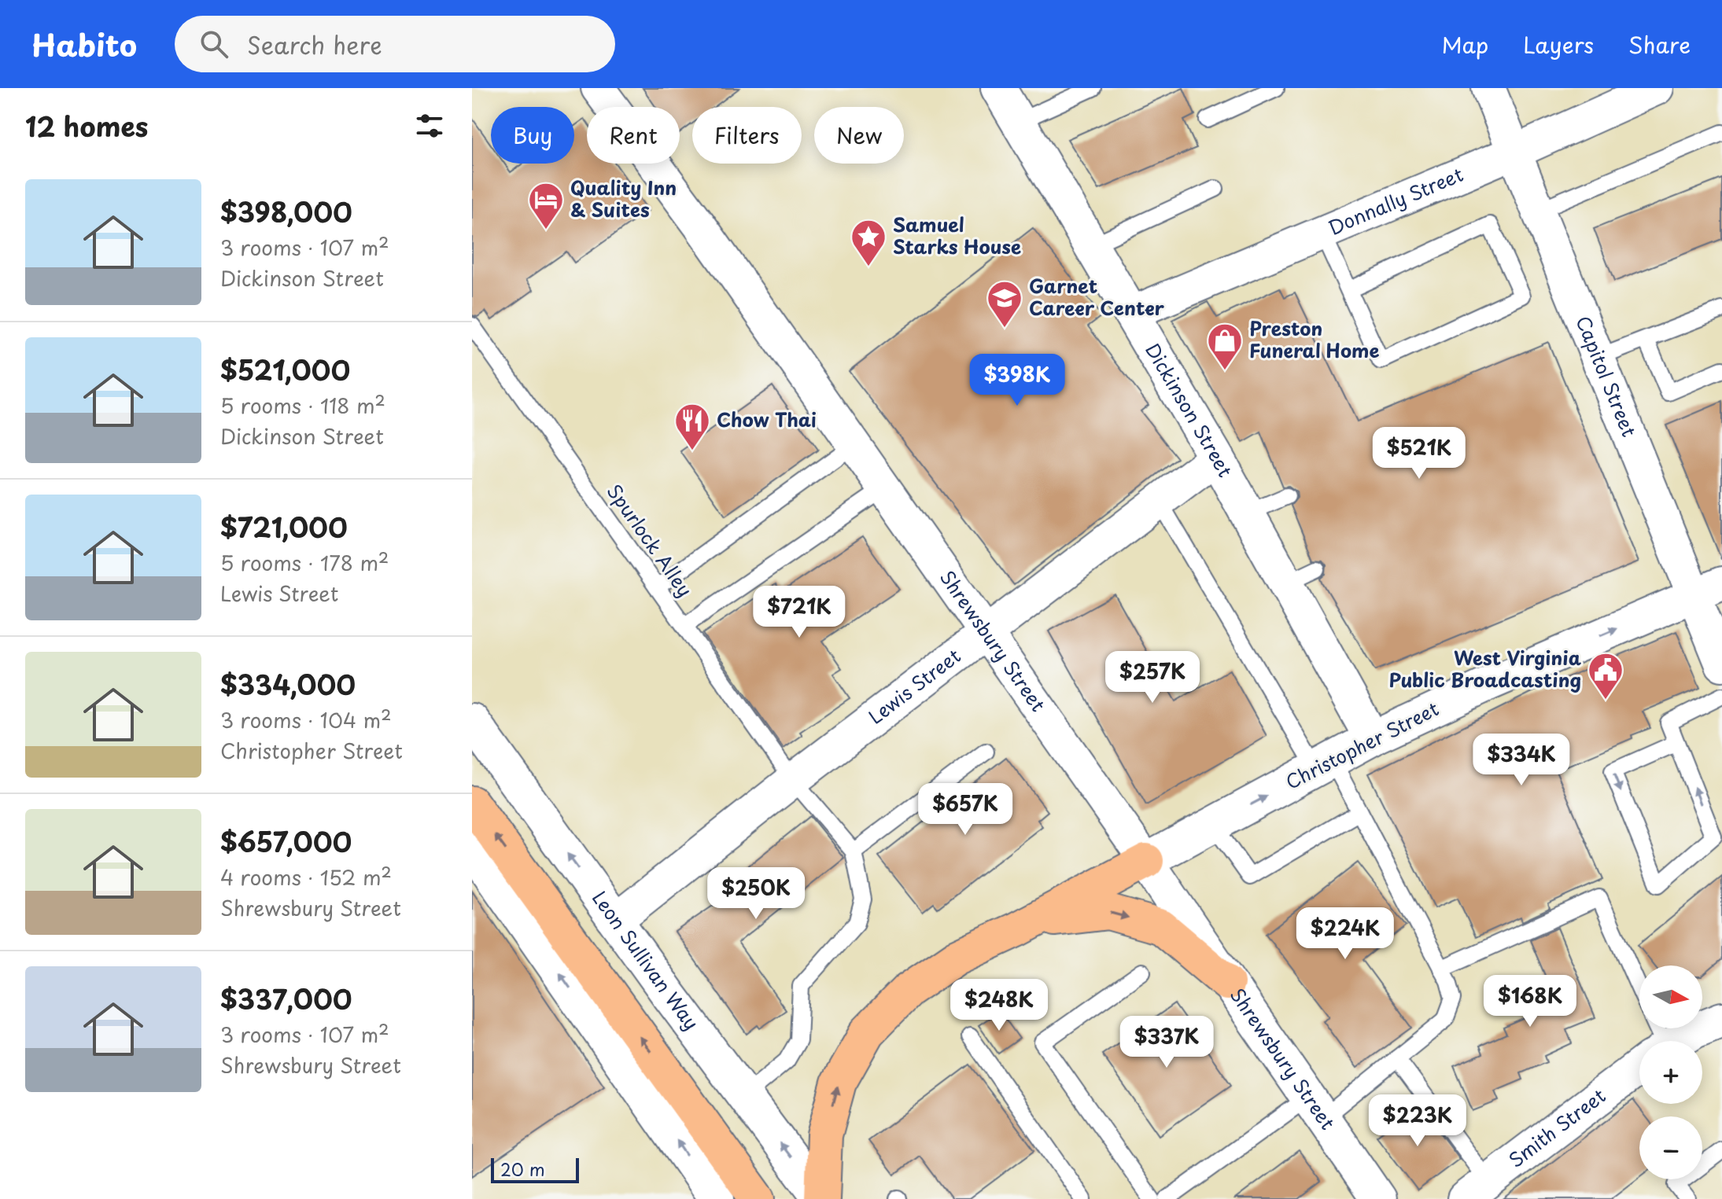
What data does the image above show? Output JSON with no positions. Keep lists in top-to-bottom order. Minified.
{"streets":{"street":["Donnally Street","Capitol Street","Dickinson Street","Shrewsbury Street","Lewis Street","Christopher Street","Leon Sullivan Way","Smith Street"],"lane":["Spurlock Alley"]},"crossings":[["Donnally Street","Capitol Street"],["Donnally Street","Dickinson Street"],["Capitol Street","Christopher Street"],["Dickinson Street","Lewis Street"],["Dickinson Street","Christopher Street"],["Spurlock Alley","Lewis Street"],["Shrewsbury Street","Lewis Street"],["Shrewsbury Street","Christopher Street"],["Lewis Street","Leon Sullivan Way"]],"one_way":["Christopher Street"],"places":{"hotel":["Quality Inn & Suites"],"place":["Samuel Starks House"],"school or university":["Garnet Career Center"],"shop":["Preston Funeral Home"],"restaurant":["Chow Thai"],"public building":["West Virginia Public Broadcasting"]},"scale_bar":"20 m","north":"right","page":{"header":"Habito","search":"Search here","nav":["Map","Layers","Share"],"heading":"12 homes","chip":["Buy","Rent","Filters","New"],"list":[{"name":"$398,000","note":"3 rooms · 107 m² · Dickinson Street"},{"name":"$521,000","note":"5 rooms · 118 m² · Dickinson Street"},{"name":"$721,000","note":"5 rooms · 178 m² · Lewis Street"},{"name":"$334,000","note":"3 rooms · 104 m² · Christopher Street"},{"name":"$657,000","note":"4 rooms · 152 m² · Shrewsbury Street"},{"name":"$337,000","note":"3 rooms · 107 m² · Shrewsbury Street"}],"price":["$398K","$521K","$721K","$257K","$334K","$657K","$250K","$224K","$168K","$248K","$337K","$223K"],"map_buttons":["+","−"],"scale":"20 m"}}
